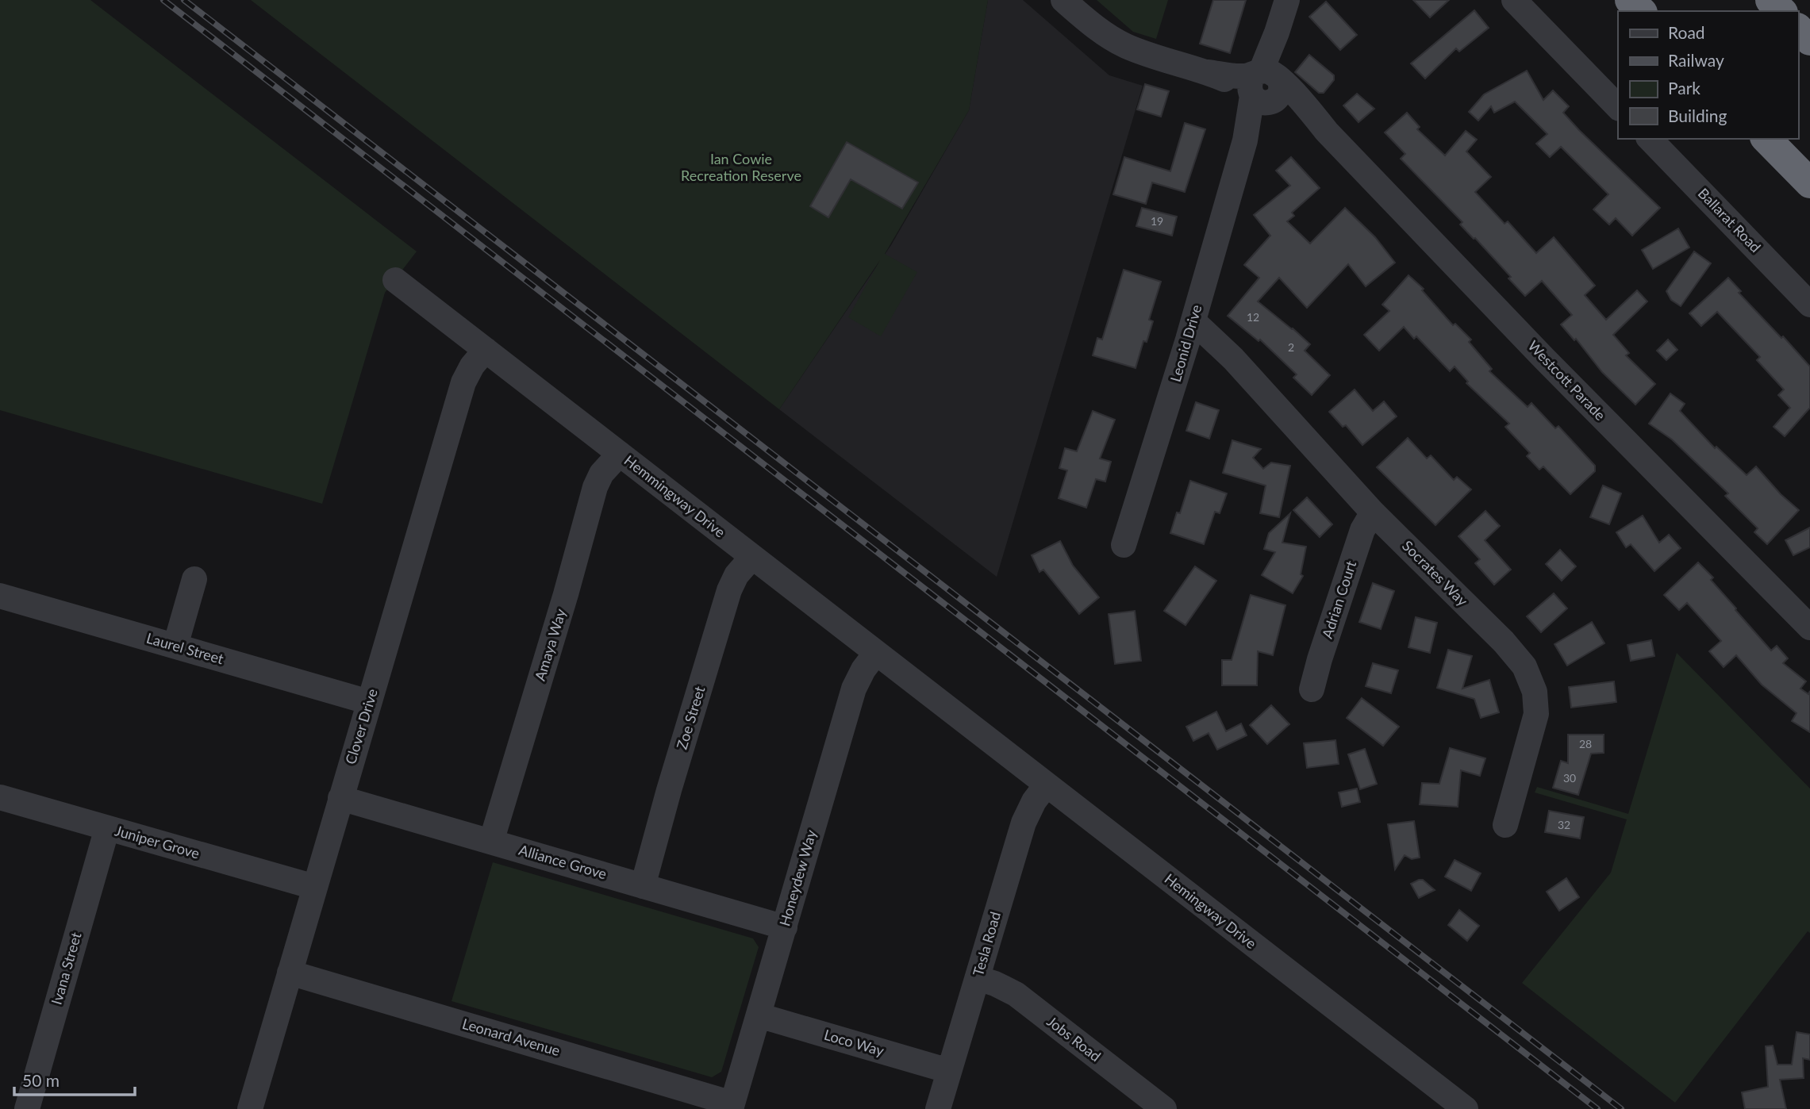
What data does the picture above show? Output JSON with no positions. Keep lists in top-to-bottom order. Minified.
{"streets":{"street":["Ballarat Road","Leonid Drive","Westcott Parade","Hemmingway Drive","Socrates Way","Adrian Court","Amaya Way","Laurel Street","Zoe Street","Clover Drive","Juniper Grove","Alliance Grove","Honeydew Way","Hemingway Drive","Tesla Road","Ivana Street","Leonard Avenue","Jobs Road","Loco Way"]},"crossings":[["Leonid Drive","Westcott Parade"],["Leonid Drive","Socrates Way"],["Hemmingway Drive","Amaya Way"],["Hemmingway Drive","Zoe Street"],["Hemmingway Drive","Clover Drive"],["Hemmingway Drive","Honeydew Way"],["Hemmingway Drive","Hemingway Drive"],["Socrates Way","Adrian Court"],["Amaya Way","Alliance Grove"],["Laurel Street","Clover Drive"],["Zoe Street","Alliance Grove"],["Clover Drive","Juniper Grove"],["Clover Drive","Alliance Grove"],["Clover Drive","Leonard Avenue"],["Juniper Grove","Ivana Street"],["Alliance Grove","Honeydew Way"],["Honeydew Way","Leonard Avenue"],["Honeydew Way","Loco Way"],["Hemingway Drive","Tesla Road"],["Tesla Road","Jobs Road"],["Tesla Road","Loco Way"]],"parks":["Ian Cowie Recreation Reserve"],"house_numbers":["19","12","2","28","30","32"],"legend":["Road","Railway","Park","Building"],"scale_bar":"50 m"}
